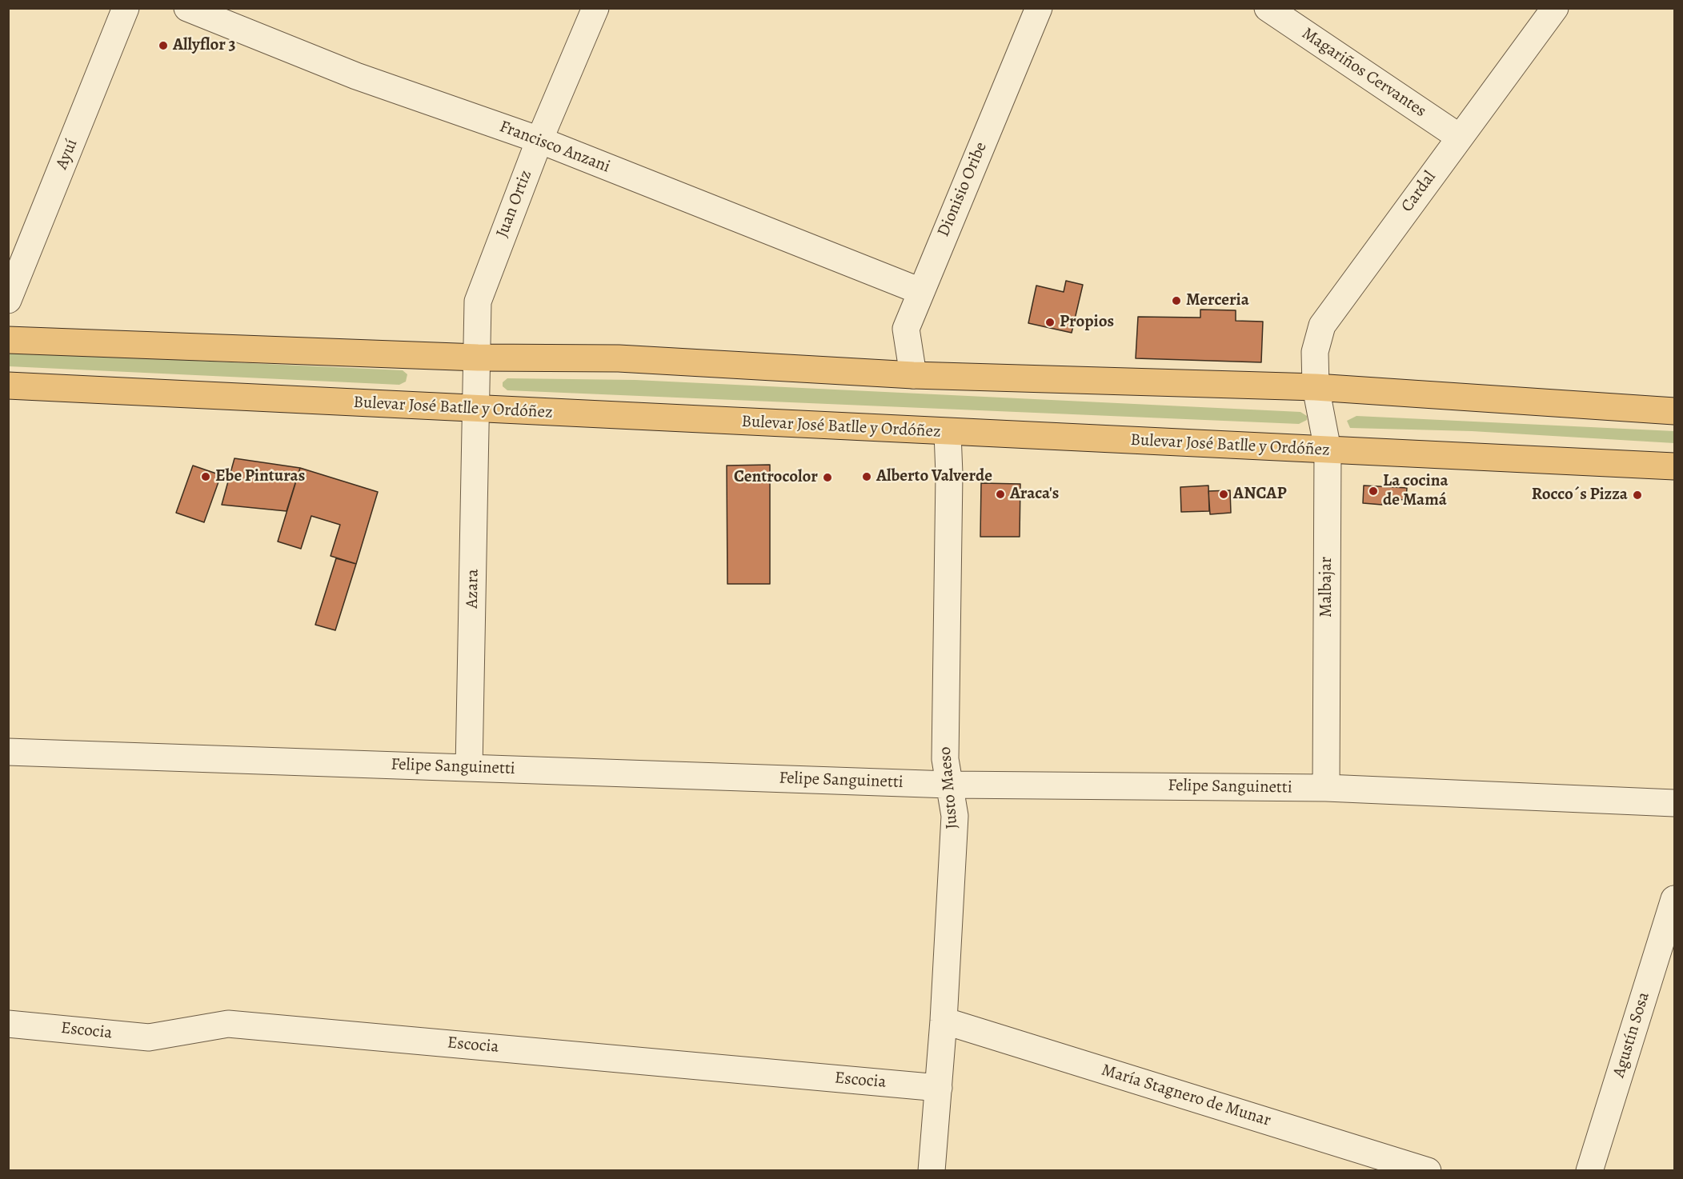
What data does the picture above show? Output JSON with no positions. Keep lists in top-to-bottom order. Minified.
{"streets":{"main road":["Bulevar José Batlle y Ordóñez"],"street":["Magariños Cervantes","Francisco Anzani","Ayuí","Dionisio Oribe","Cardal","Juan Ortiz","Malbajar","Azara","Felipe Sanguinetti","Justo Maeso","Escocia","Agustín Sosa","María Stagnero de Munar"]},"crossings":[["Magariños Cervantes","Cardal"],["Francisco Anzani","Dionisio Oribe"],["Francisco Anzani","Juan Ortiz"],["Cardal","Malbajar"],["Juan Ortiz","Bulevar José Batlle y Ordóñez"],["Juan Ortiz","Azara"],["Bulevar José Batlle y Ordóñez","Malbajar"],["Bulevar José Batlle y Ordóñez","Azara"],["Bulevar José Batlle y Ordóñez","Justo Maeso"],["Malbajar","Felipe Sanguinetti"],["Azara","Felipe Sanguinetti"],["Felipe Sanguinetti","Justo Maeso"],["Justo Maeso","Escocia"],["Justo Maeso","María Stagnero de Munar"]],"places":["Allyflor 3","Merceria","Propios","Ebe Pinturas","Alberto Valverde","Centrocolor","La cocina de Mamá","Araca's","ANCAP","Rocco´s Pizza"]}
